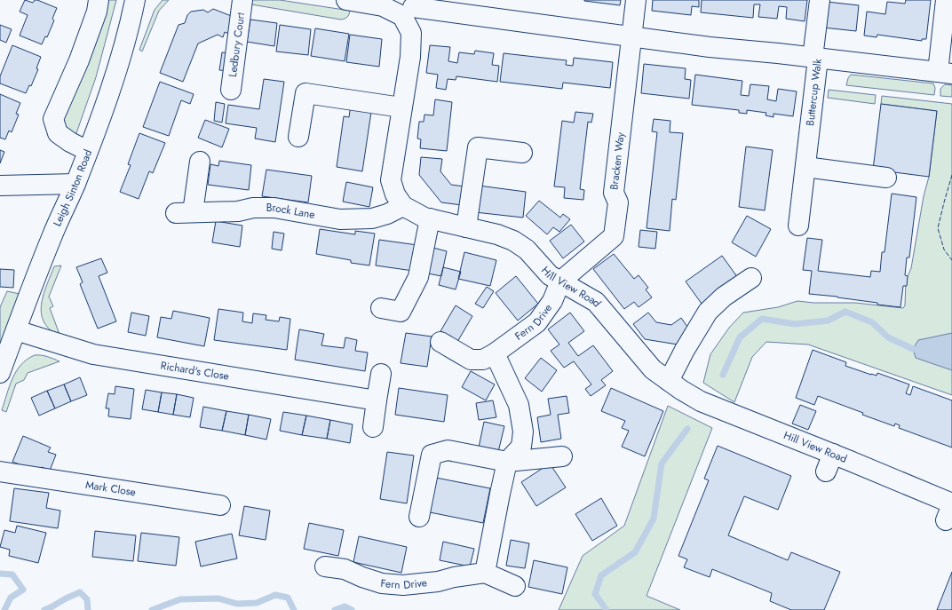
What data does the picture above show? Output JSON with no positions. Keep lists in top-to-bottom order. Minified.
{"streets":{"street":["Ledbury Court","Buttercup Walk","Bracken Way","Leigh Sinton Road","Brock Lane","Hill View Road","Fern Drive","Richard's Close","Mark Close"]},"crossings":[["Bracken Way","Hill View Road"],["Bracken Way","Fern Drive"],["Leigh Sinton Road","Richard's Close"],["Brock Lane","Hill View Road"],["Hill View Road","Fern Drive"]]}
